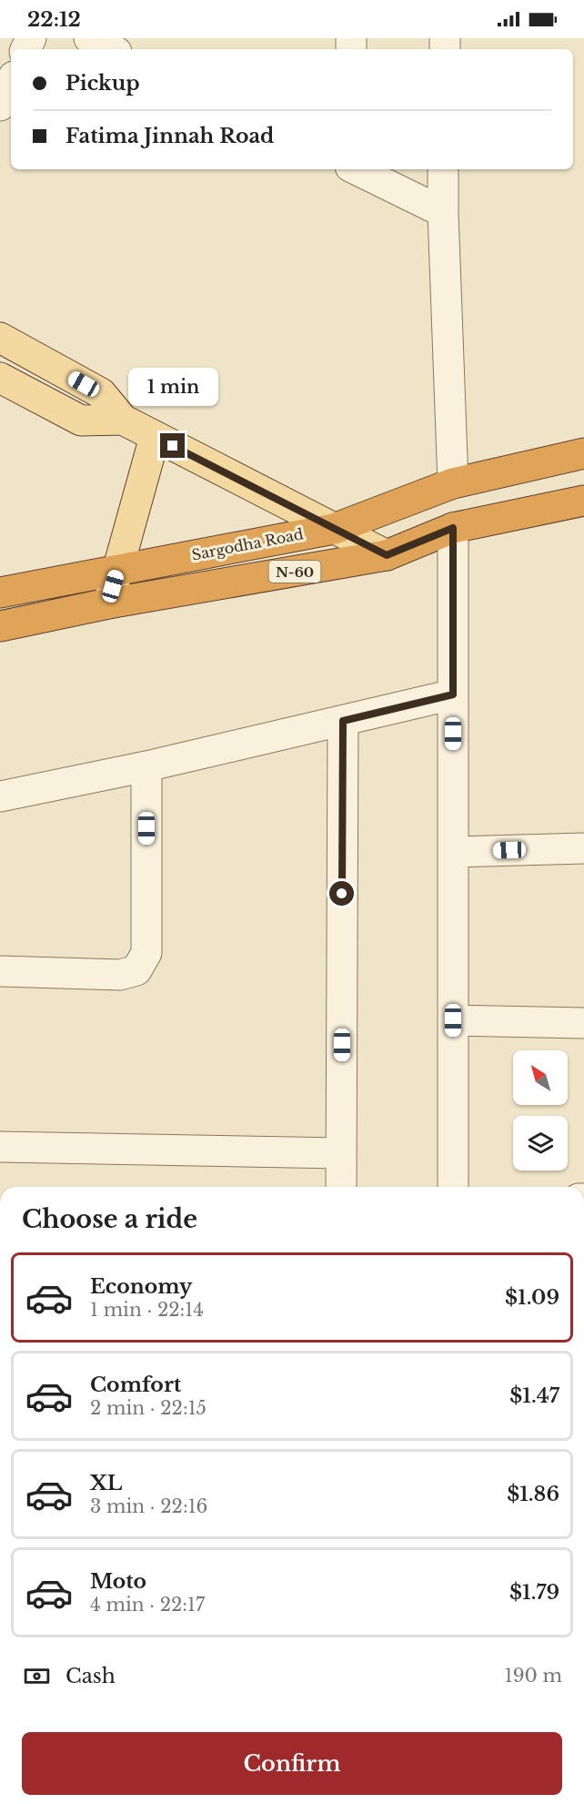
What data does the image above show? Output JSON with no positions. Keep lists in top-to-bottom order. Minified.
{"streets":{"highway":["Sargodha Road","N-60"]},"north":"top left","page":{"status":"22:12","banner":["Pickup","Fatima Jinnah Road"],"bubble":"1 min","heading":"Choose a ride","list":[{"name":"Economy","note":"1 min · 22:14","value":"$1.09"},{"name":"Comfort","note":"2 min · 22:15","value":"$1.47"},{"name":"XL","note":"3 min · 22:16","value":"$1.86"},{"name":"Moto","note":"4 min · 22:17","value":"$1.79"}],"pay":["Cash","190 m"],"buttons":"Confirm"}}
